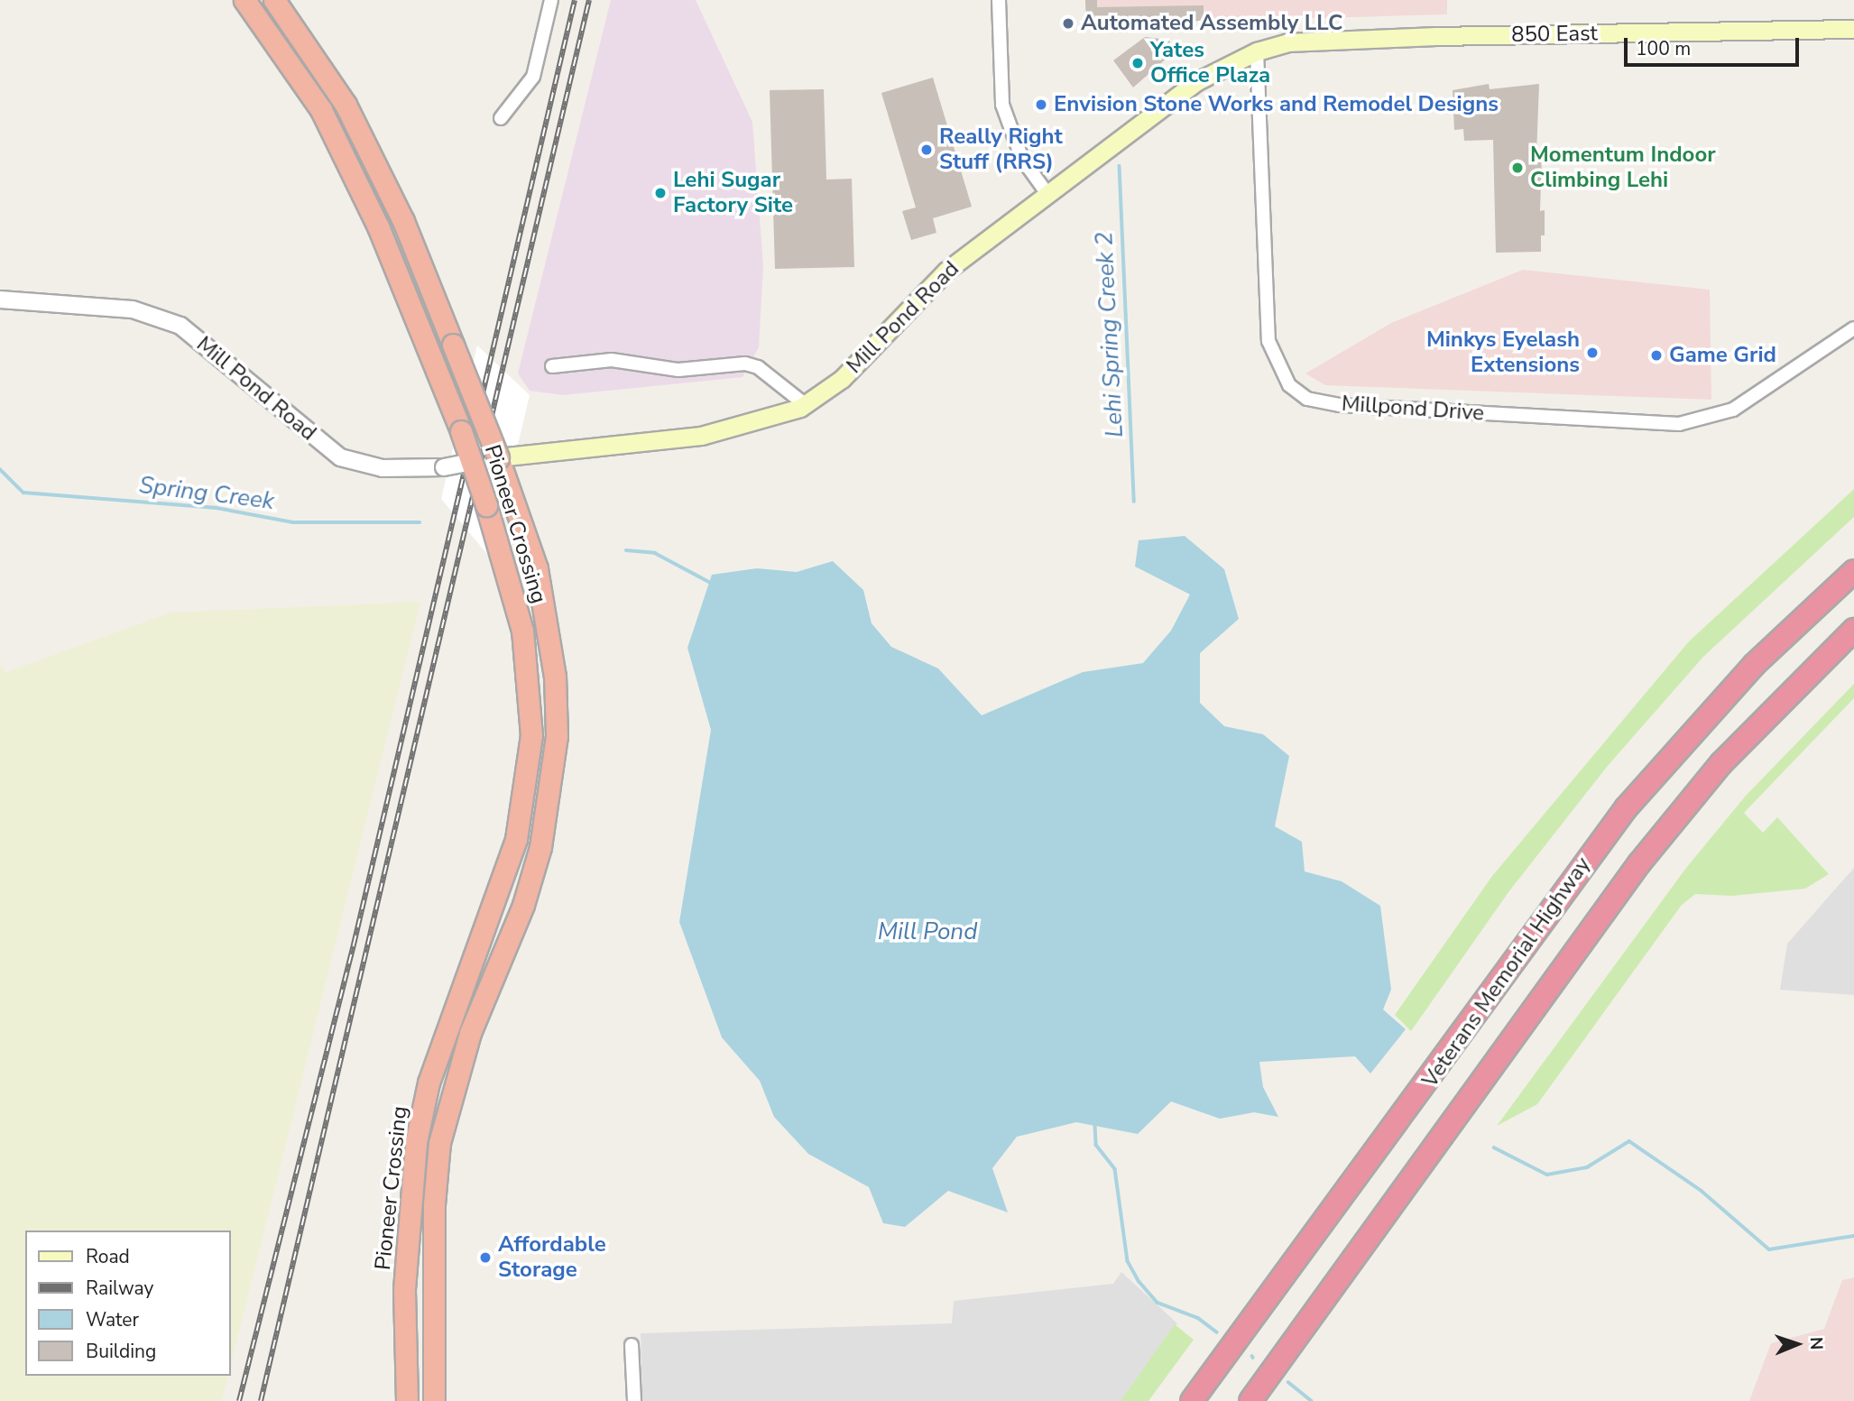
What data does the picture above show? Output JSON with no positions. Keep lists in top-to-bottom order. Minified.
{"streets":{"highway":["Pioneer Crossing","Veterans Memorial Highway"],"main road":["850 East","Mill Pond Road"],"street":["Millpond Drive"]},"crossings":[["850 East","Mill Pond Road"],["850 East","Millpond Drive"],["Mill Pond Road","Millpond Drive"],["Mill Pond Road","Pioneer Crossing"]],"water":["Lehi Spring Creek 2","Spring Creek","Mill Pond"],"places":["Automated Assembly LLC","Yates Office Plaza","Envision Stone Works and Remodel Designs","Really Right Stuff (RRS)","Momentum Indoor Climbing Lehi","Lehi Sugar Factory Site","Minkys Eyelash Extensions","Game Grid","Affordable Storage"],"legend":["Road","Railway","Water","Building"],"scale_bar":"100 m","north":"right"}
